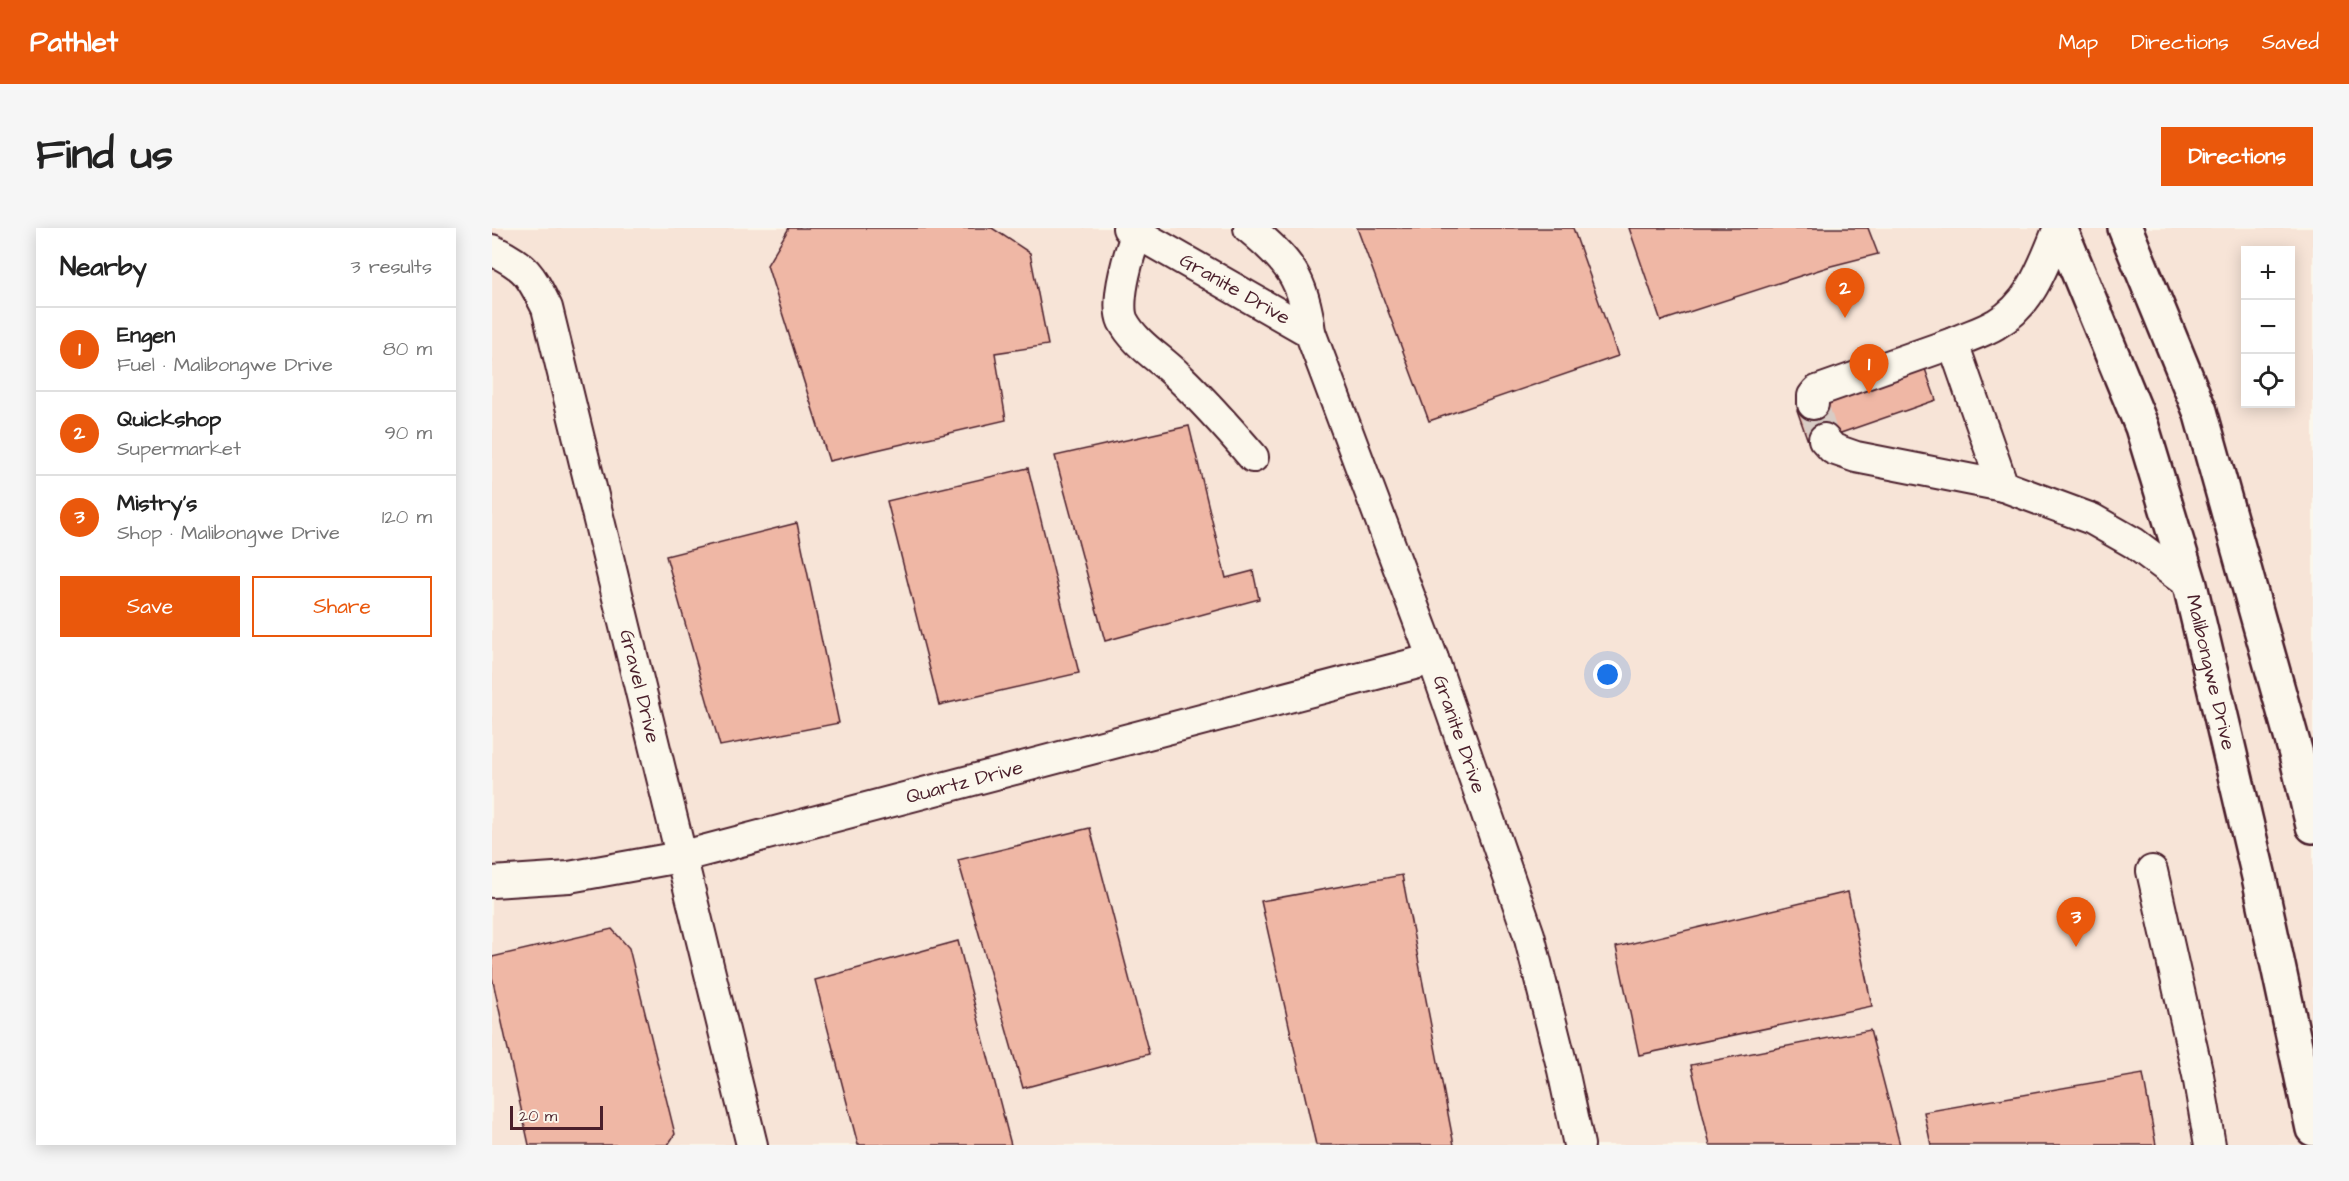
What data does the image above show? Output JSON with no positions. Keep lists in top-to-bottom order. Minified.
{"streets":{"main road":["Malibongwe Drive"],"street":["Granite Drive","Gravel Drive","Quartz Drive"]},"crossings":[["Granite Drive","Quartz Drive"],["Gravel Drive","Quartz Drive"]],"scale_bar":"20 m","page":{"header":"Pathlet","nav":["Map","Directions","Saved"],"title":"Find us","buttons":["Directions",["Save","Share"]],"heading":["Nearby","3 results"],"map_buttons":["+","−"],"pins":["2","1","3"],"list":[{"mark":"1","name":"Engen","note":"Fuel · Malibongwe Drive","value":"80 m"},{"mark":"2","name":"Quickshop","note":"Supermarket","value":"90 m"},{"mark":"3","name":"Mistry's","note":"Shop · Malibongwe Drive","value":"120 m"}],"scale":"20 m"}}
